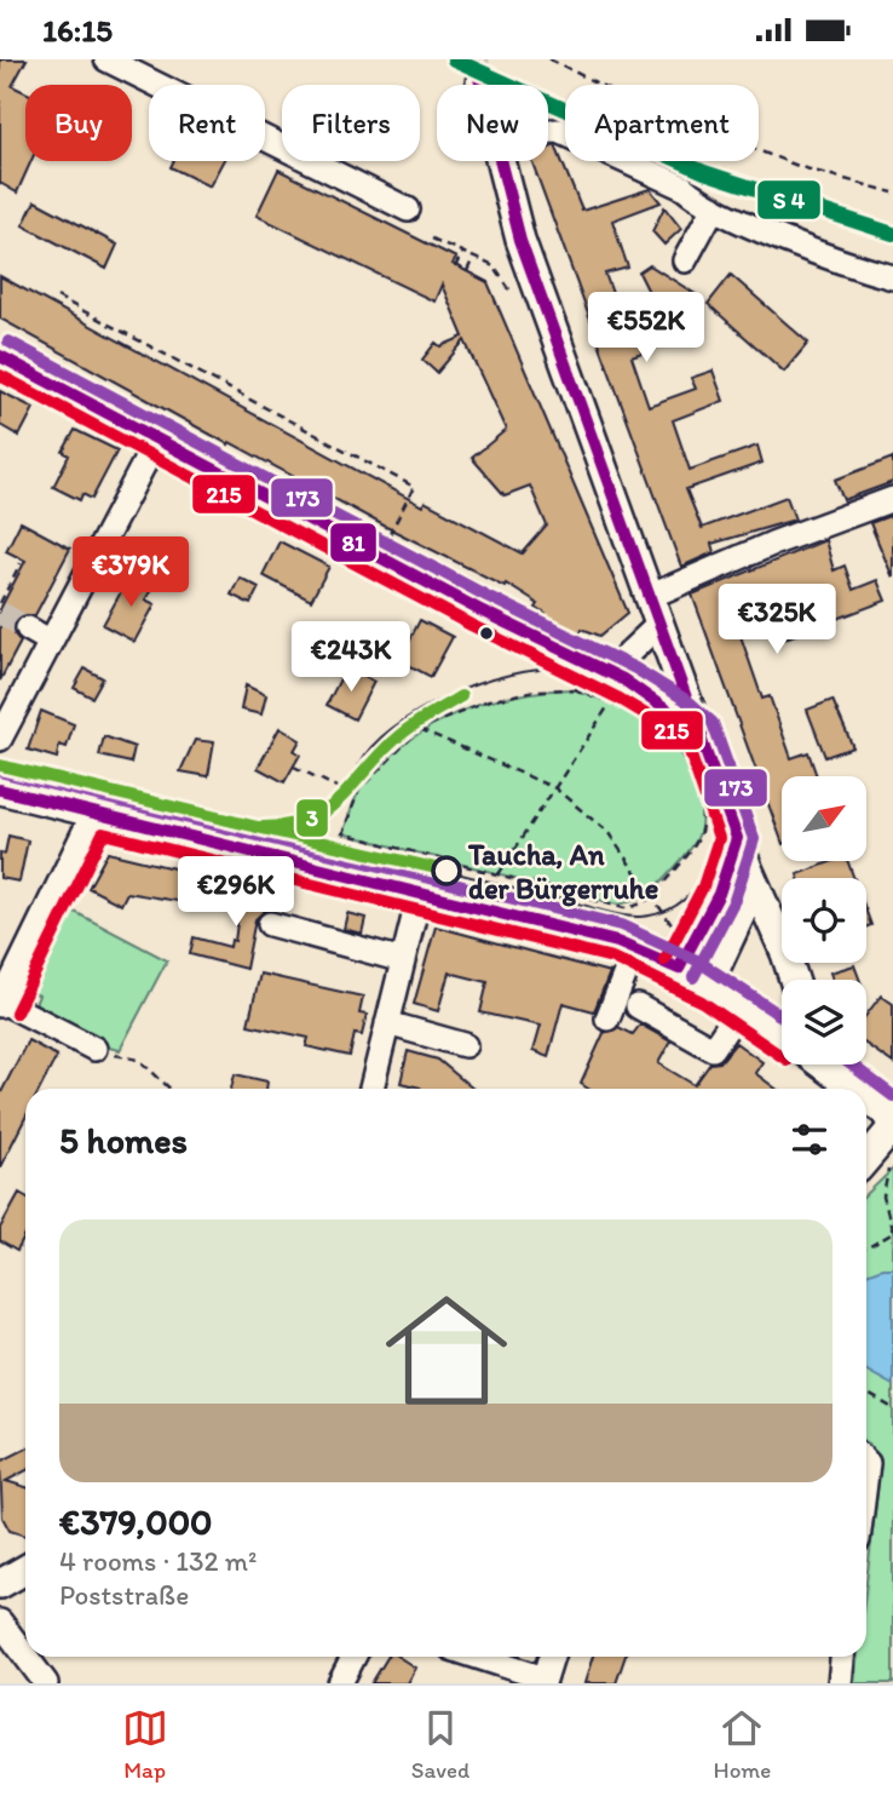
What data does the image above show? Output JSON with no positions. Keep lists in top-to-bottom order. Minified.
{"places":["Taucha, An der Bürgerruhe"],"lines":["transit line 81","transit line 173","transit line 215","transit line 3"],"north":"top right","page":{"status":"16:15","chip":["Buy","Rent","Filters","New","Apartment"],"price":["€552K","€379K","€325K","€243K","€296K"],"heading":"5 homes","list":[{"name":"€379,000","note":"4 rooms · 132 m² · Poststraße"}],"tabs":["Map","Saved","Home"]}}
